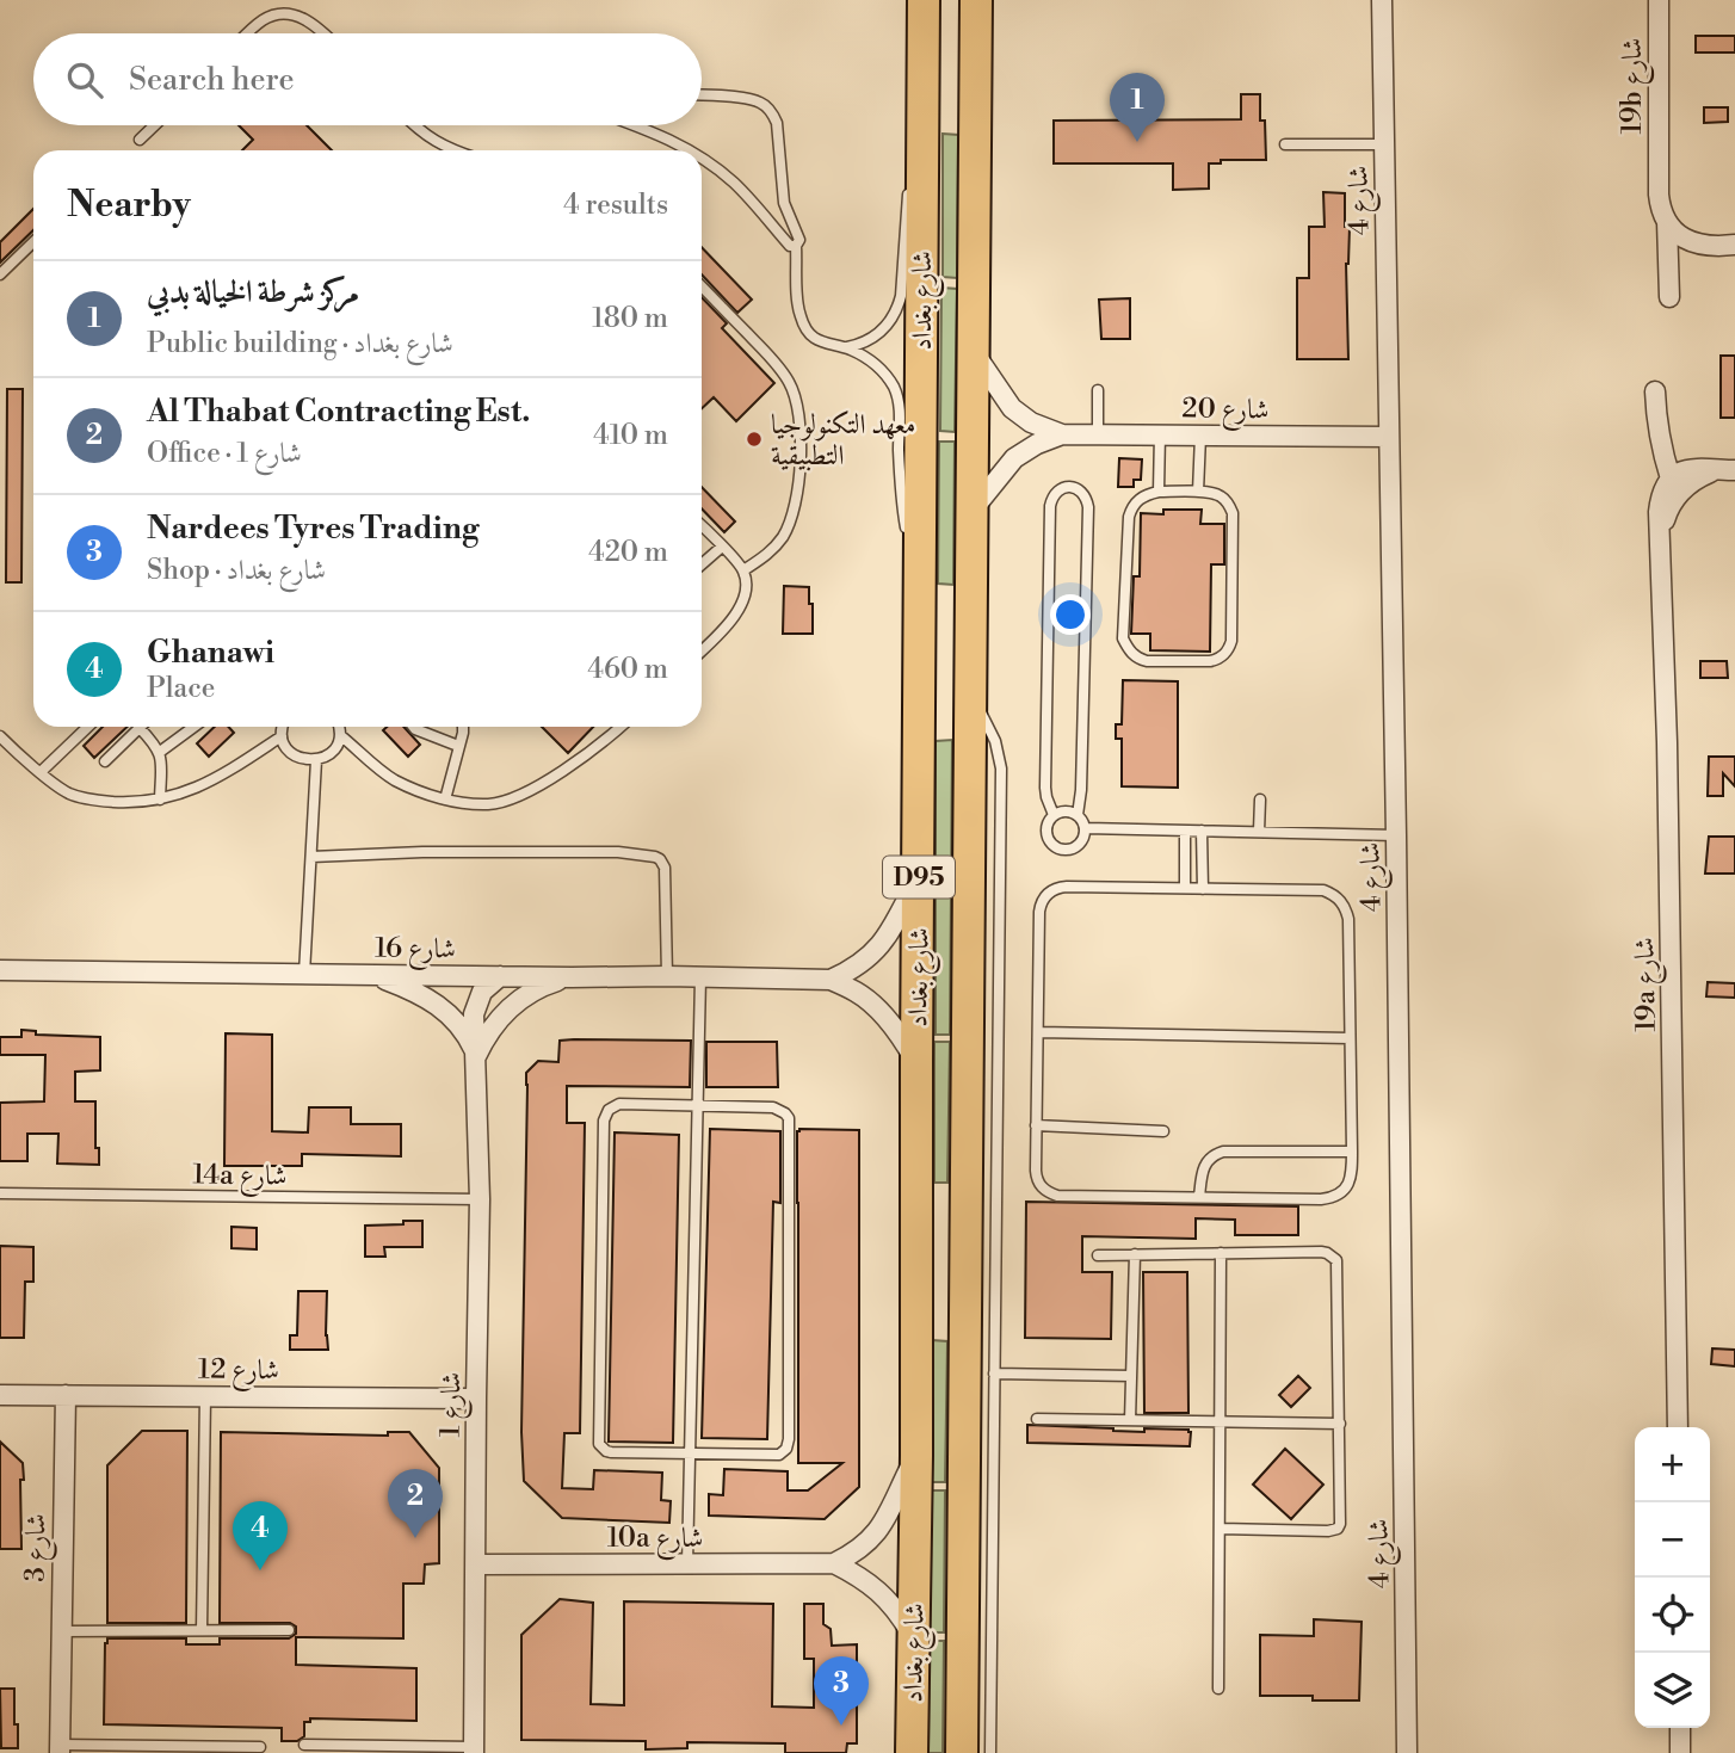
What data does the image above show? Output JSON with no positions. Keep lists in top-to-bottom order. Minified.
{"streets":{"main road":["شارع بغداد","D95"],"street":["19b شارع","شارع 4","شارع 20","شارع 16","19a شارع","شارع 12","شارع 1","10a شارع","شارع 3"],"lane":["14a شارع"]},"crossings":[["شارع 4","شارع 20"],["شارع بغداد","شارع 20"],["شارع بغداد","شارع 16"],["شارع 16","شارع 1"],["14a شارع","شارع 1"],["شارع 12","شارع 1"],["شارع 12","شارع 3"],["شارع 1","10a شارع"]],"places":["معهد التكنولوجيا التطبيقية"],"page":{"search":"Search here","pins":["1","2","4","3"],"heading":["Nearby","4 results"],"list":[{"mark":"1","name":"مركز شرطة الخيالة بدبي","note":"Public building · شارع بغداد","value":"180 m"},{"mark":"2","name":"Al Thabat Contracting Est.","note":"Office · شارع 1","value":"410 m"},{"mark":"3","name":"Nardees Tyres Trading","note":"Shop · شارع بغداد","value":"420 m"},{"mark":"4","name":"Ghanawi","note":"Place","value":"460 m"}],"map_buttons":["+","−"]}}
